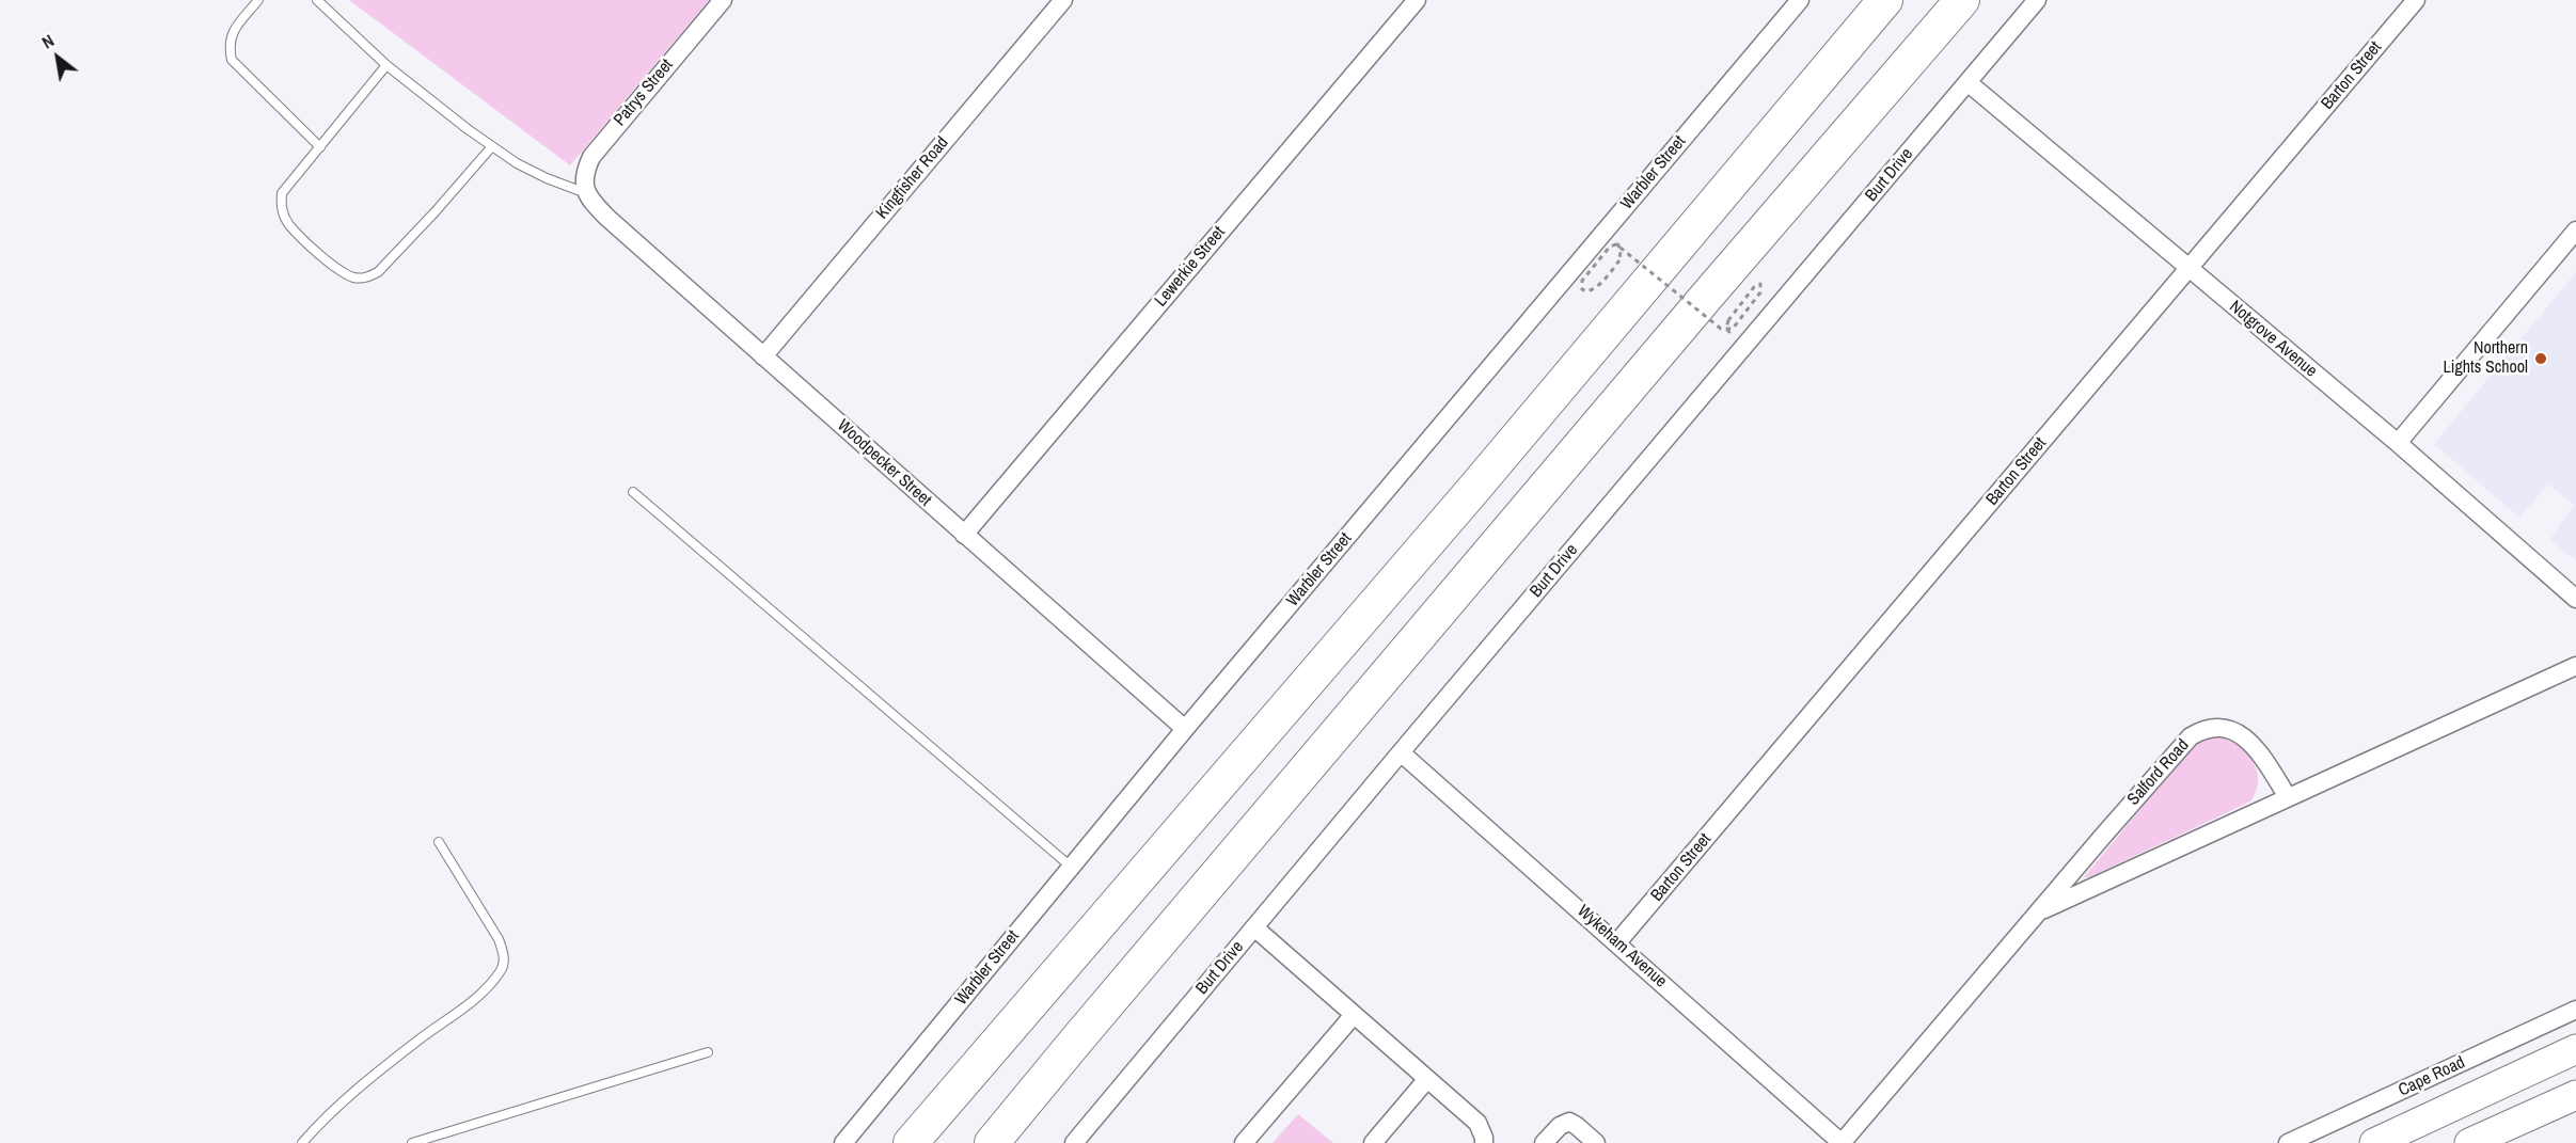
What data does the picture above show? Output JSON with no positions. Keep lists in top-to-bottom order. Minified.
{"streets":{"main road":["Cape Road"],"street":["Barton Street","Patrys Street","Warbler Street","Burt Drive","Kingfisher Road","Lewerkie Street","Notgrove Avenue","Woodpecker Street","Salford Road","Wykeham Avenue"]},"crossings":[["Barton Street","Notgrove Avenue"],["Barton Street","Wykeham Avenue"],["Patrys Street","Woodpecker Street"],["Warbler Street","Woodpecker Street"],["Burt Drive","Notgrove Avenue"],["Burt Drive","Wykeham Avenue"],["Kingfisher Road","Woodpecker Street"],["Lewerkie Street","Woodpecker Street"],["Salford Road","Wykeham Avenue"]],"places":["Northern Lights School"],"north":"top left"}
